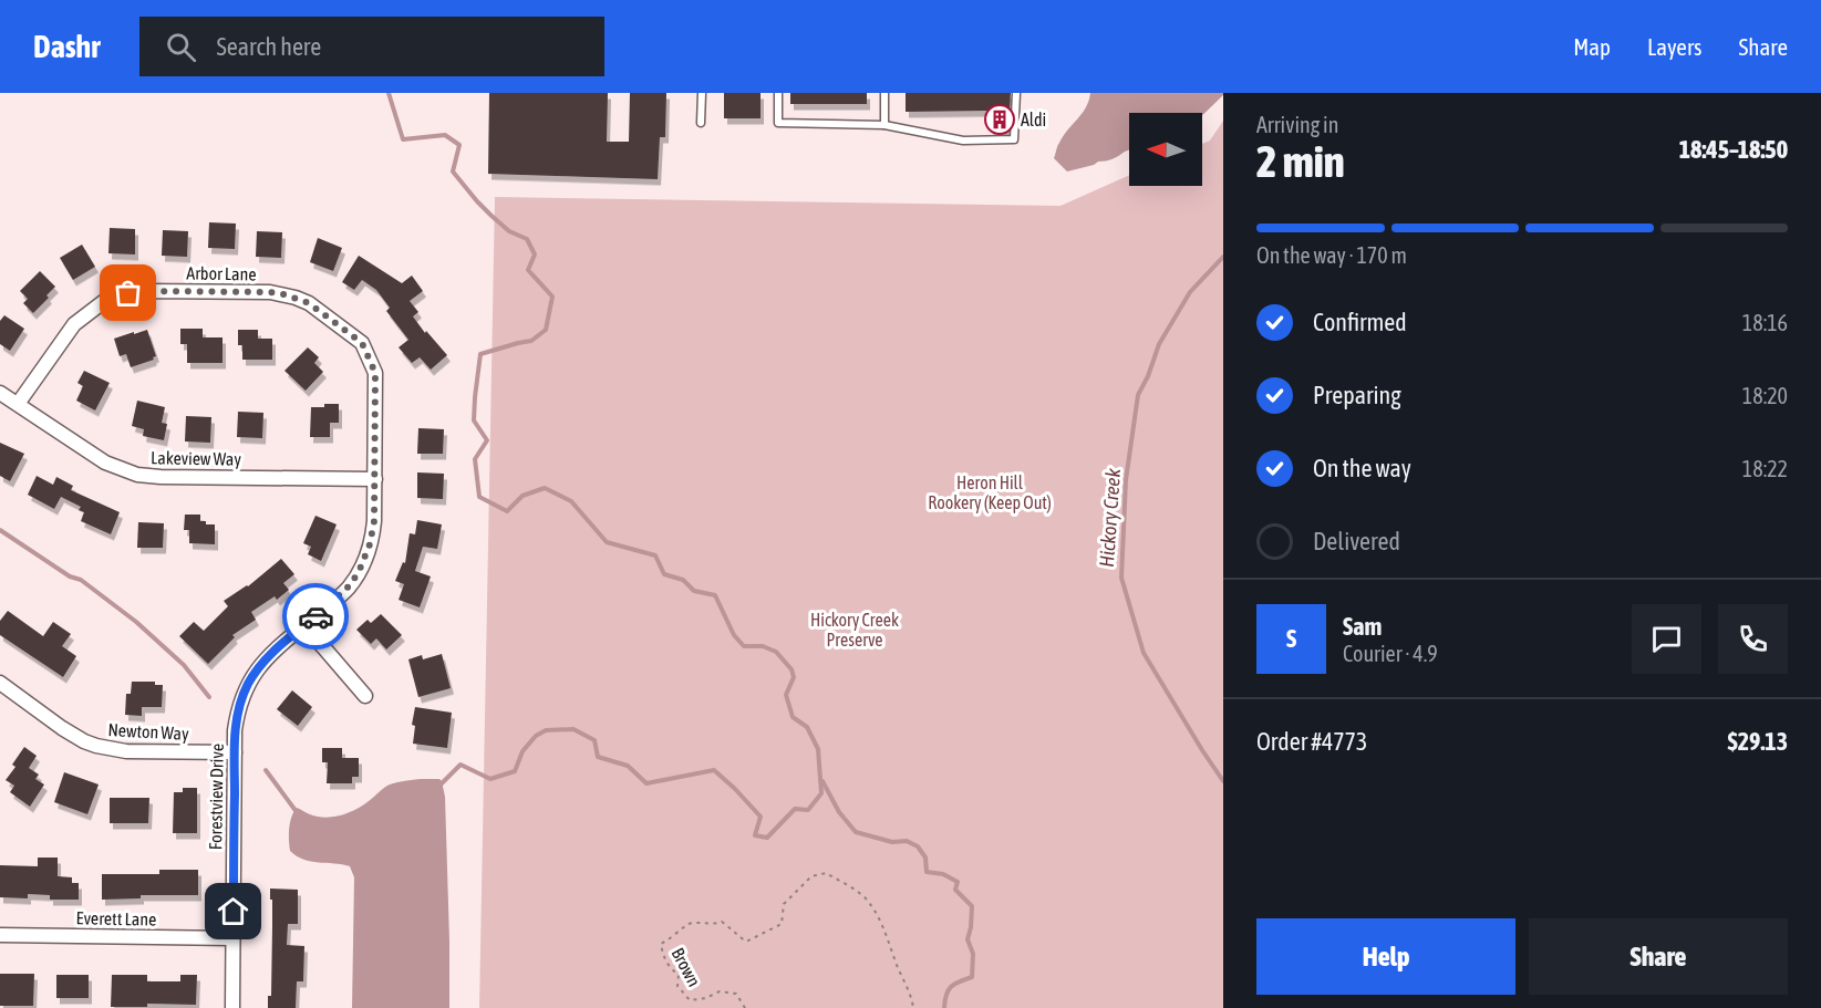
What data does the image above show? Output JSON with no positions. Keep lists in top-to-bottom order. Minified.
{"streets":{"street":["Arbor Lane","Lakeview Way","Newton Way","Forestview Drive","Everett Lane"],"path":["Brown"]},"crossings":[["Arbor Lane","Lakeview Way"],["Arbor Lane","Forestview Drive"],["Lakeview Way","Forestview Drive"],["Newton Way","Forestview Drive"],["Forestview Drive","Everett Lane"]],"water":["Hickory Creek"],"parks":["Heron Hill Rookery (Keep Out)","Hickory Creek Preserve"],"places":{"building":["Aldi"]},"north":"left","page":{"header":"Dashr","search":"Search here","nav":["Map","Layers","Share"],"heading":["2 min","Arriving in","18:45–18:50"],"panel":["Sam","Courier · 4.9","Order #4773","$29.13"],"bar":"On the way · 170 m","list":[["Confirmed","18:16"],["Preparing","18:20"],["On the way","18:22"],"Delivered"],"round":"S","buttons":["Help","Share"]}}
